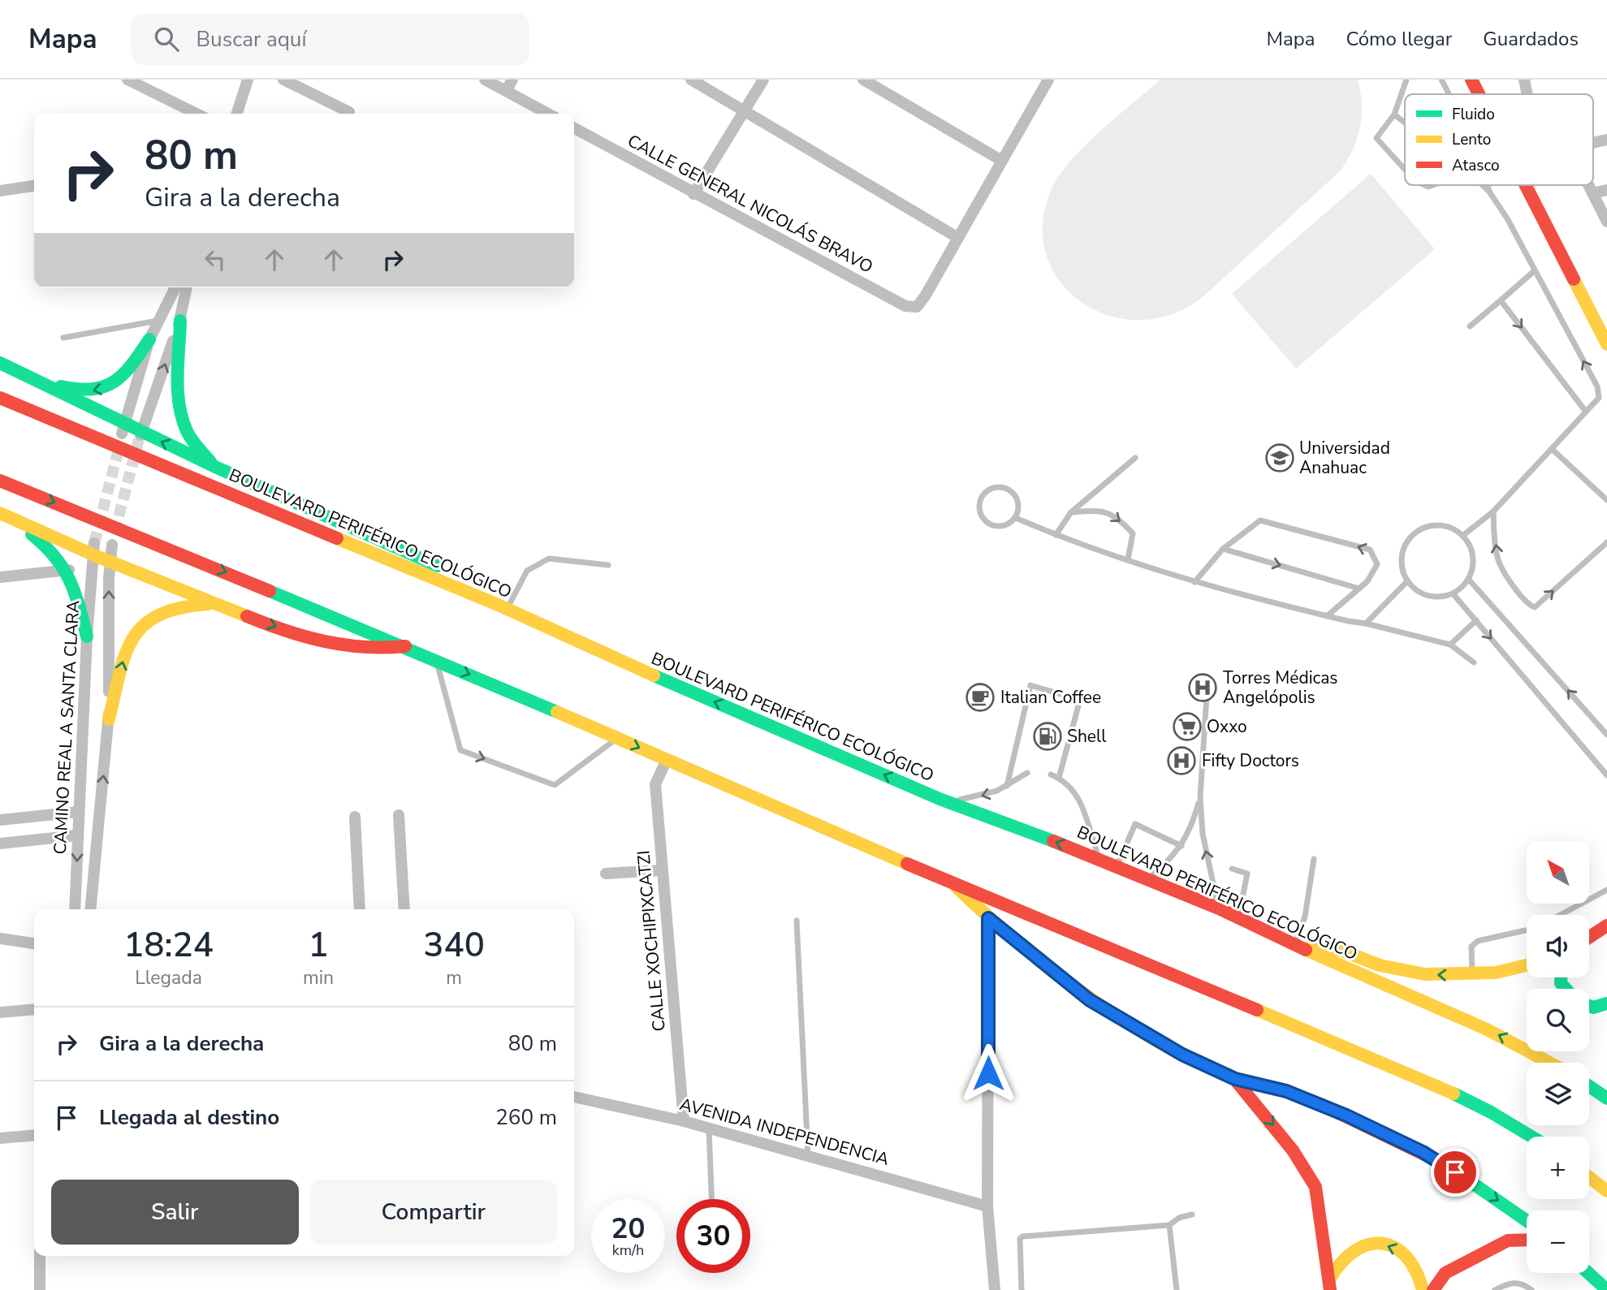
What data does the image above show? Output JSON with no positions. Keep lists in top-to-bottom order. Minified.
{"streets":{"main road":["BOULEVARD PERIFÉRICO ECOLÓGICO"],"street":["CALLE GENERAL NICOLÁS BRAVO","CAMINO REAL A SANTA CLARA","CALLE XOCHIPIXCATZI","AVENIDA INDEPENDENCIA"]},"crossings":[["CALLE XOCHIPIXCATZI","AVENIDA INDEPENDENCIA"]],"places":{"school or university":["Universidad Anahuac"],"hospital":["Torres Médicas Angelópolis","Fifty Doctors"],"cafe":["Italian Coffee"],"supermarket":["Oxxo"],"fuel station":["Shell"]},"legend":["Fluido","Lento","Atasco"],"north":"top left","page":{"header":"Mapa","search":"Buscar aquí","nav":["Mapa","Cómo llegar","Guardados"],"turn":["80 m","Gira a la derecha"],"map_buttons":["+","−"],"eta":["18:24","Llegada","1","min","340","m"],"list":[{"name":"Gira a la derecha","value":"80 m"},{"name":"Llegada al destino","value":"260 m"}],"buttons":["Salir","Compartir"],"speed":"20 km/h","limit":"30"}}
